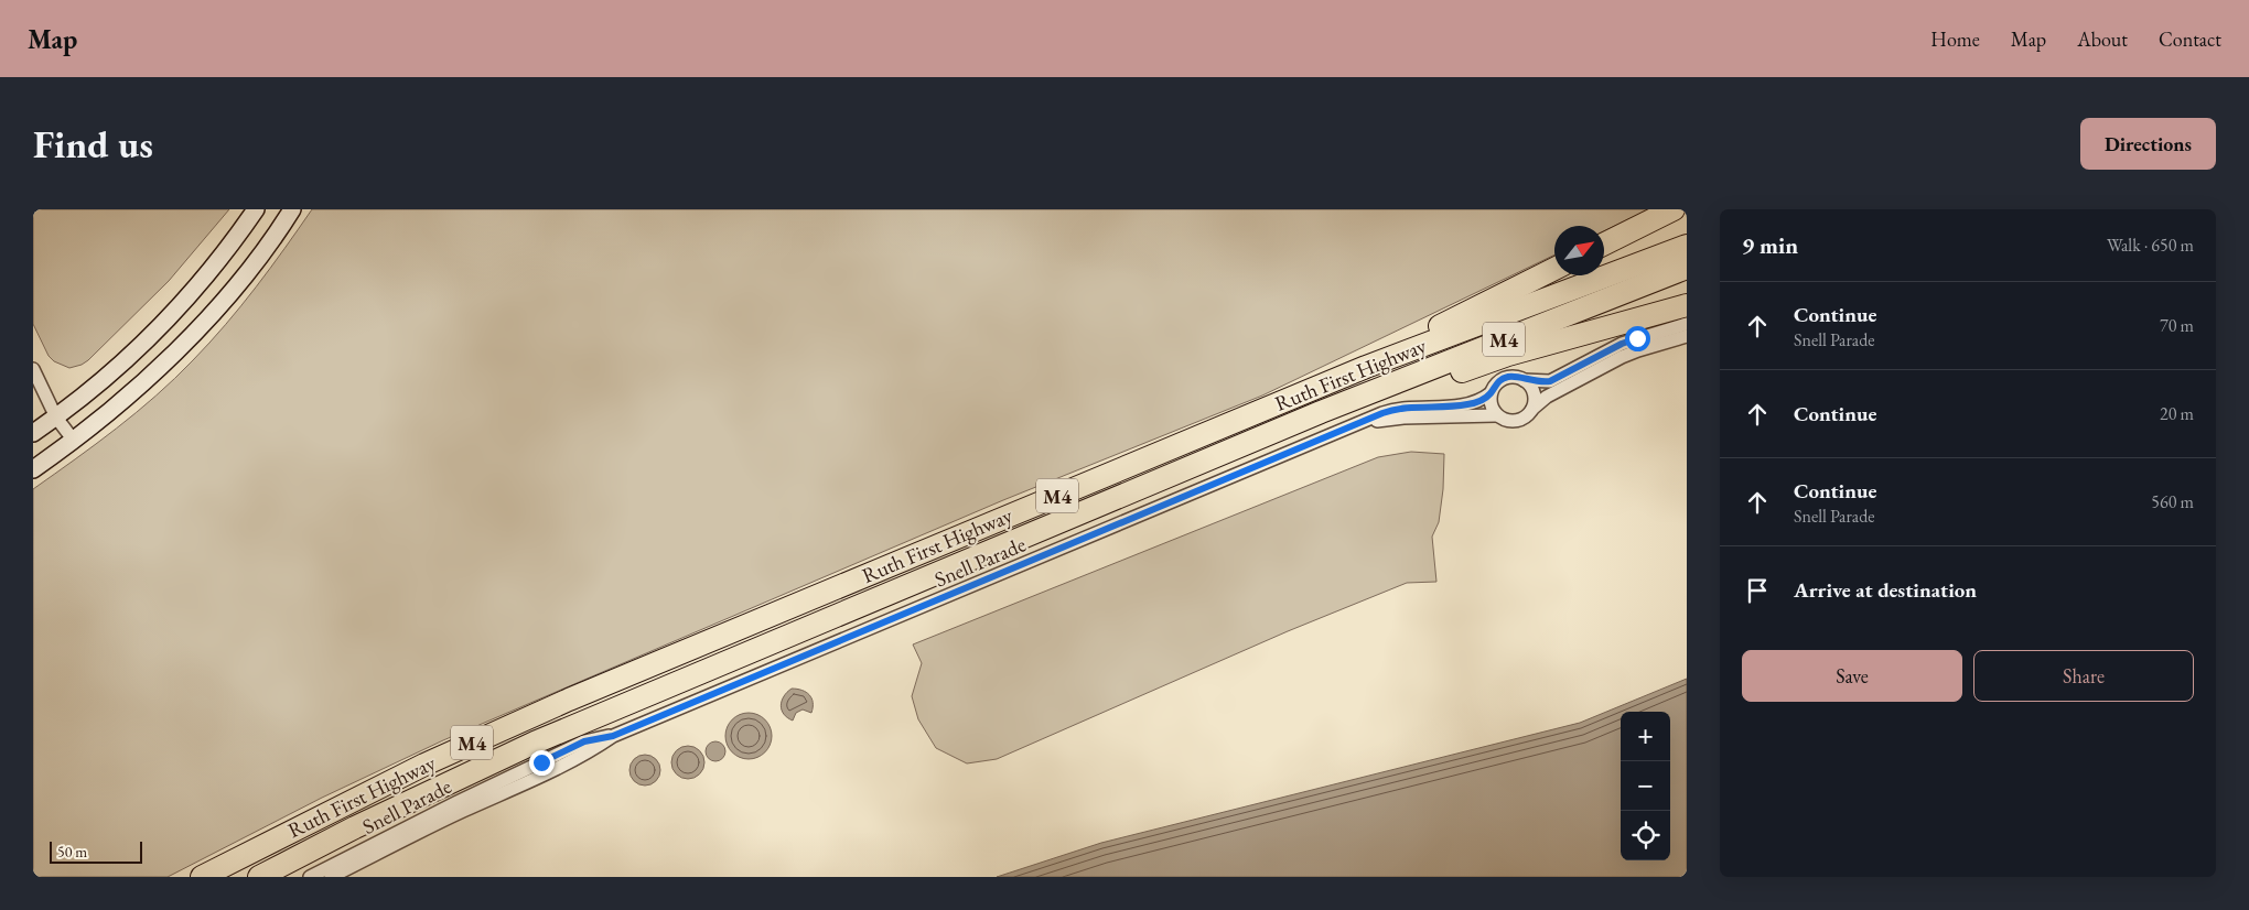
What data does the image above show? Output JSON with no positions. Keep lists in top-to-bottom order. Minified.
{"streets":{"highway":["M4","Ruth First Highway"],"street":["Snell Parade"]},"scale_bar":"50 m","north":"top right","page":{"header":"Map","nav":["Home","Map","About","Contact"],"buttons":["Directions",["Save","Share"]],"title":"Find us","heading":["9 min","Walk · 650 m"],"list":[["Continue","Snell Parade","70 m"],["Continue","20 m"],["Continue","Snell Parade","560 m"],"Arrive at destination"],"map_buttons":["+","−"],"scale":"50 m"}}
